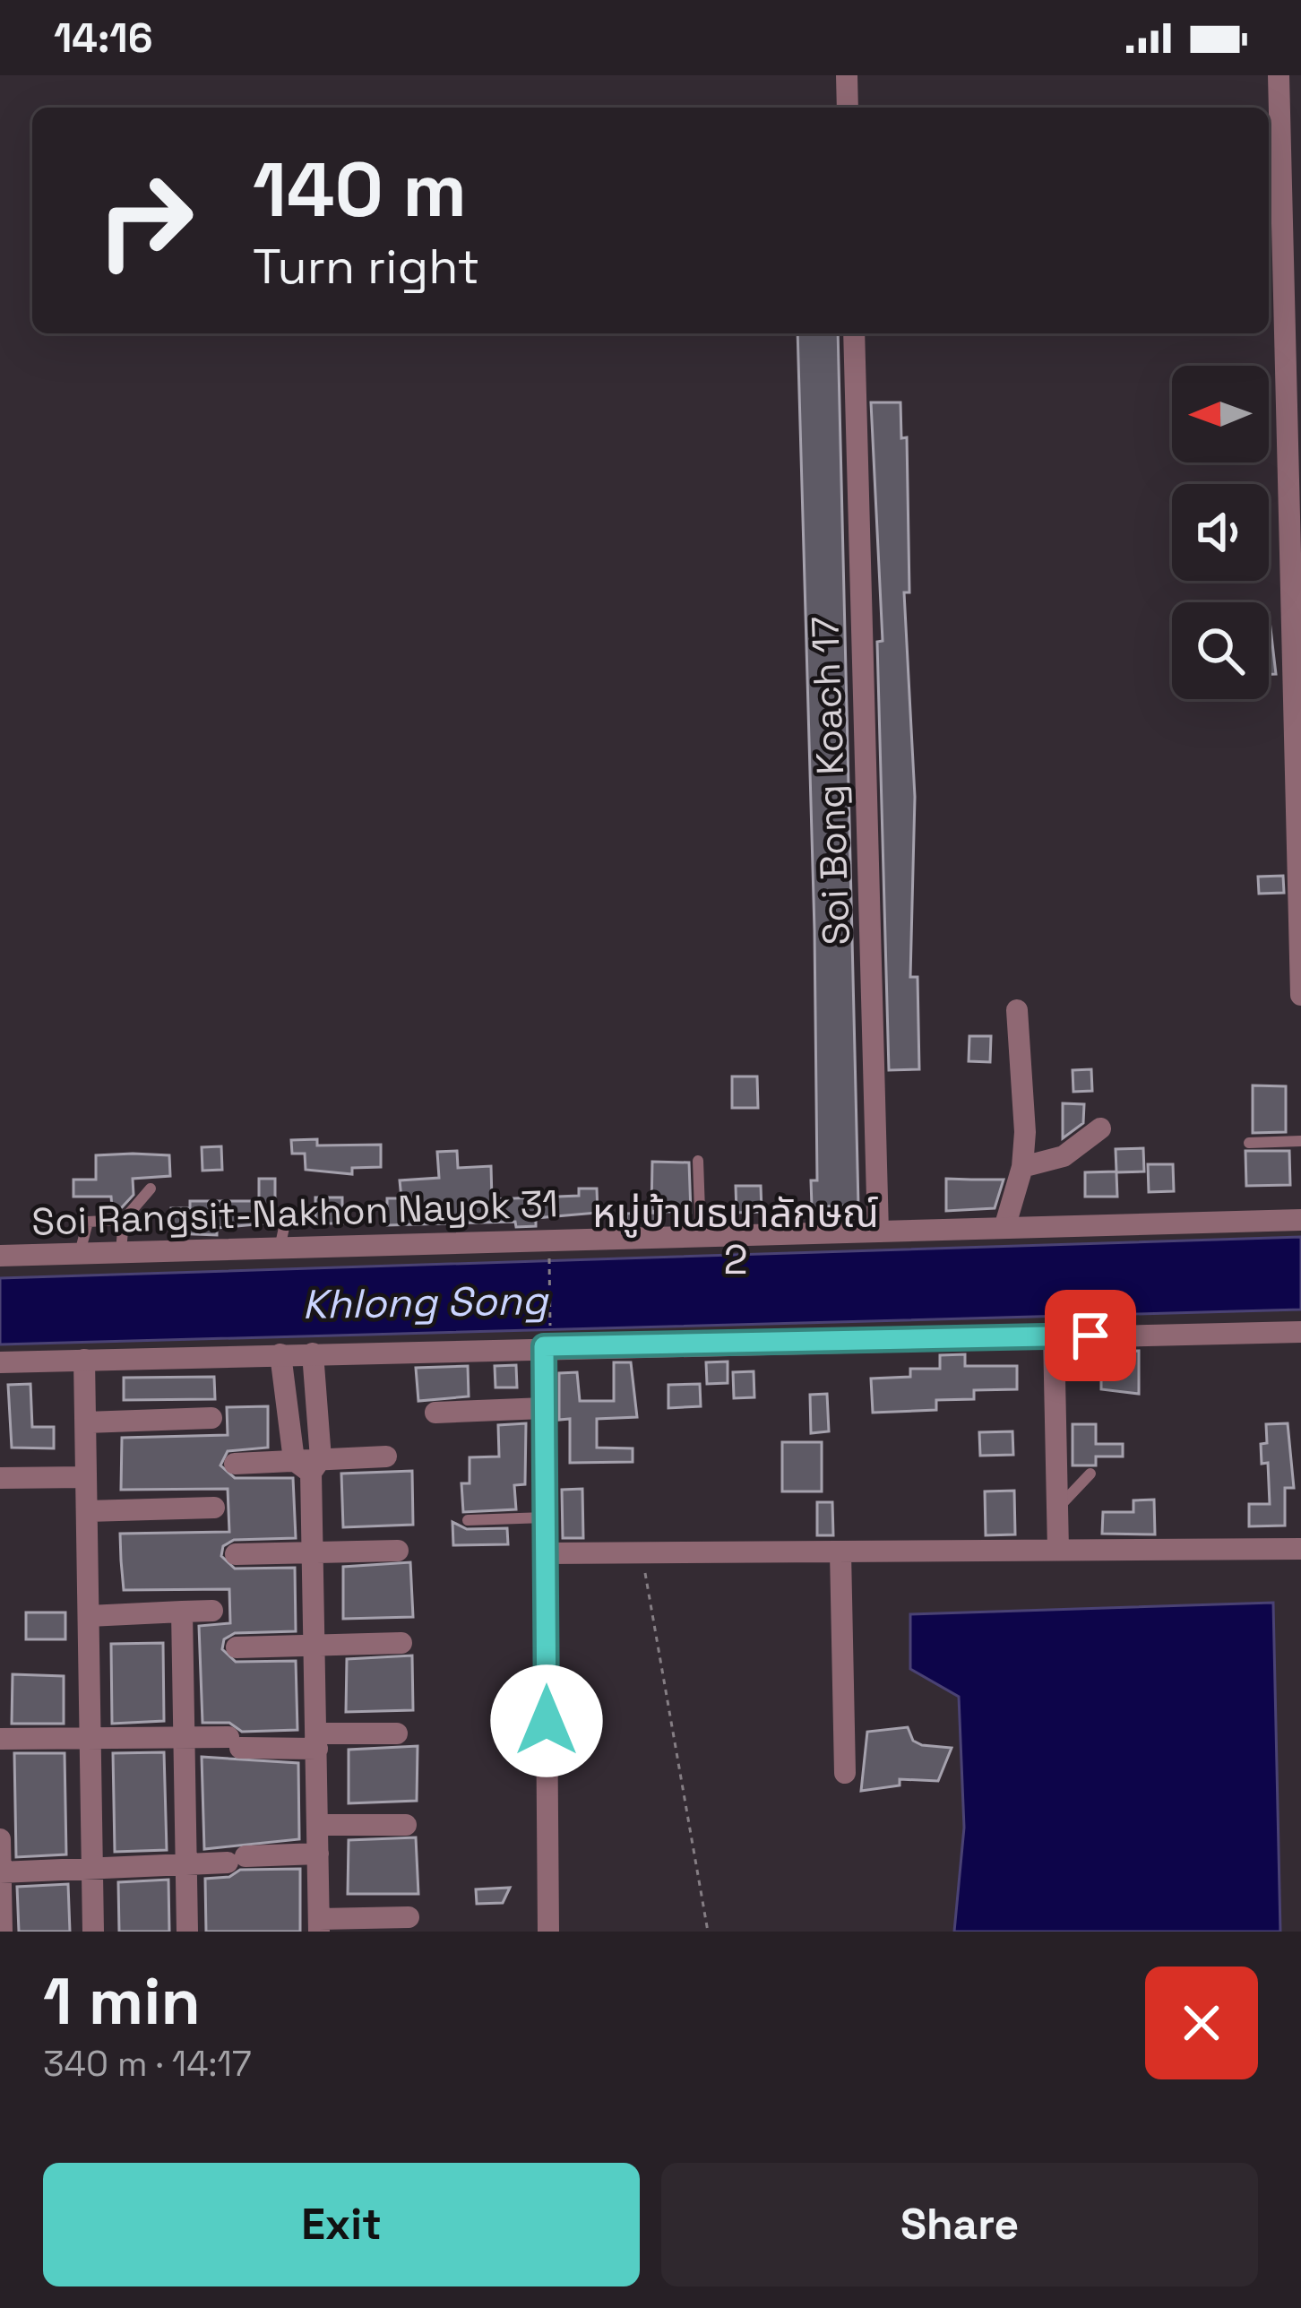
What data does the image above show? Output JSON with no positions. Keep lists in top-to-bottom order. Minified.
{"streets":{"street":["Soi Bong Koach 17","Soi Rangsit-Nakhon Nayok 31"]},"crossings":[["Soi Bong Koach 17","Soi Rangsit-Nakhon Nayok 31"]],"districts":["หมู่บ้านธนาลักษณ์ 2"],"water":["Khlong Song"],"north":"left","page":{"status":"14:16","turn":["140 m","Turn right"],"heading":["1 min","340 m · 14:17"],"buttons":["Exit","Share"]}}
